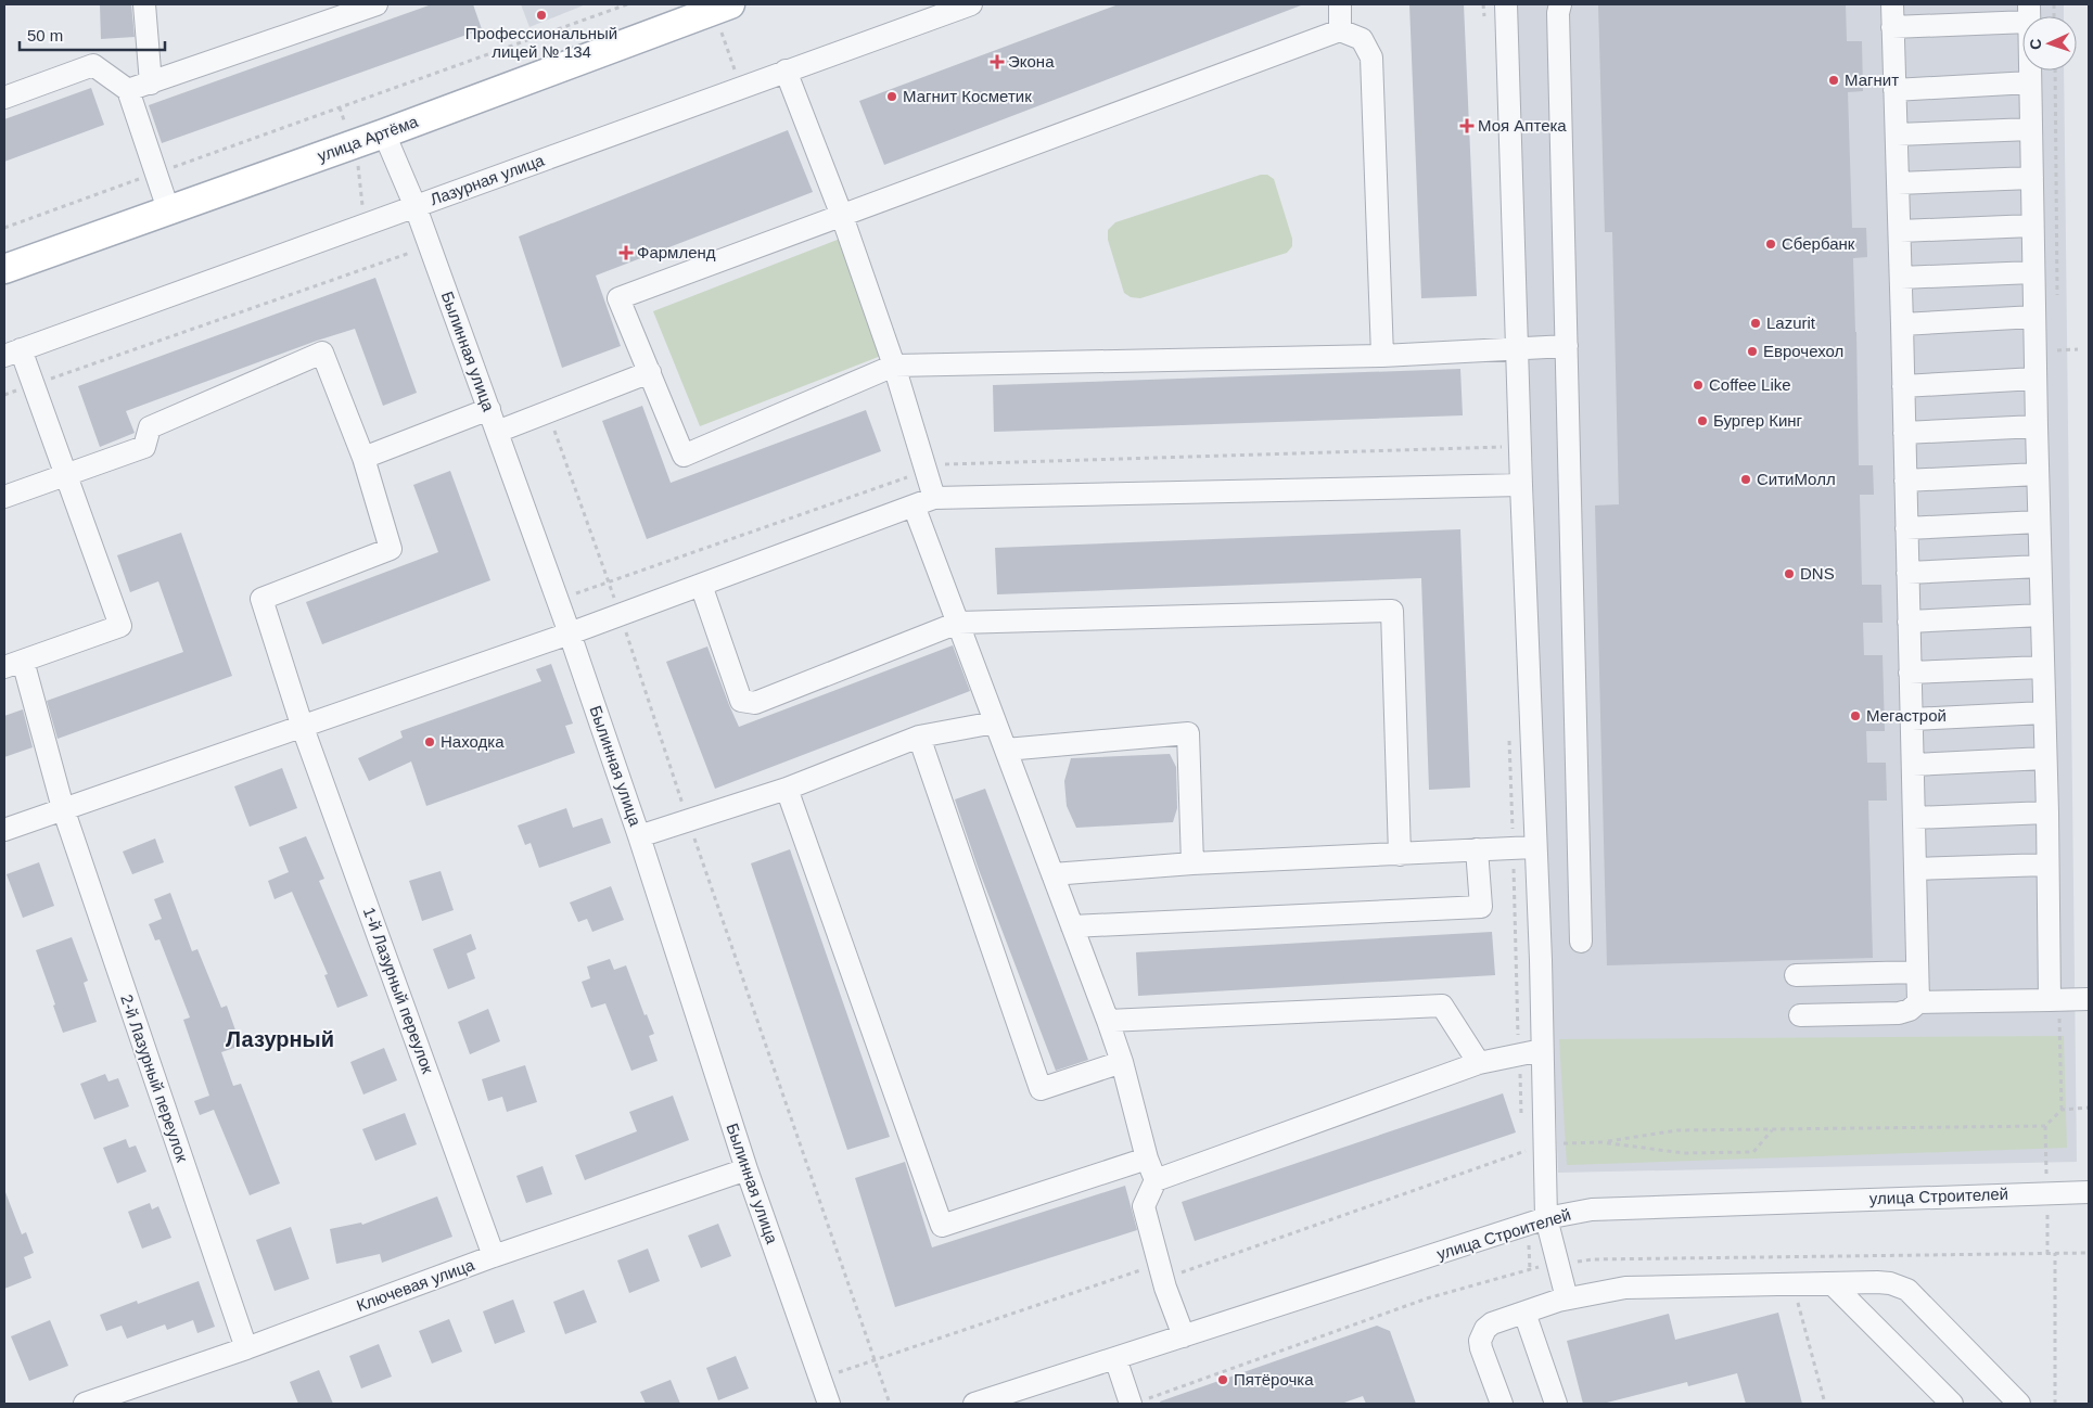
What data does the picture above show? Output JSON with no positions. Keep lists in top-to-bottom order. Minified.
{"streets":{"main road":["улица Артёма"],"street":["Лазурная улица","Былинная улица","1-й Лазурный переулок","2-й Лазурный переулок","улица Строителей","Ключевая улица"]},"crossings":[["улица Артёма","Былинная улица"],["Лазурная улица","Былинная улица"],["Былинная улица","Ключевая улица"],["1-й Лазурный переулок","Ключевая улица"],["2-й Лазурный переулок","Ключевая улица"]],"districts":["Лазурный"],"places":{"other":["Профессиональный лицей № 134","Магнит","Магнит Косметик","Сбербанк","Lazurit","Еврочехол","Coffee Like","Бургер Кинг","СитиМолл","DNS","Мегастрой","Находка","Пятёрочка"],"health":["Экона","Моя Аптека","Фармленд"]},"scale_bar":"50 m","north":"left"}
